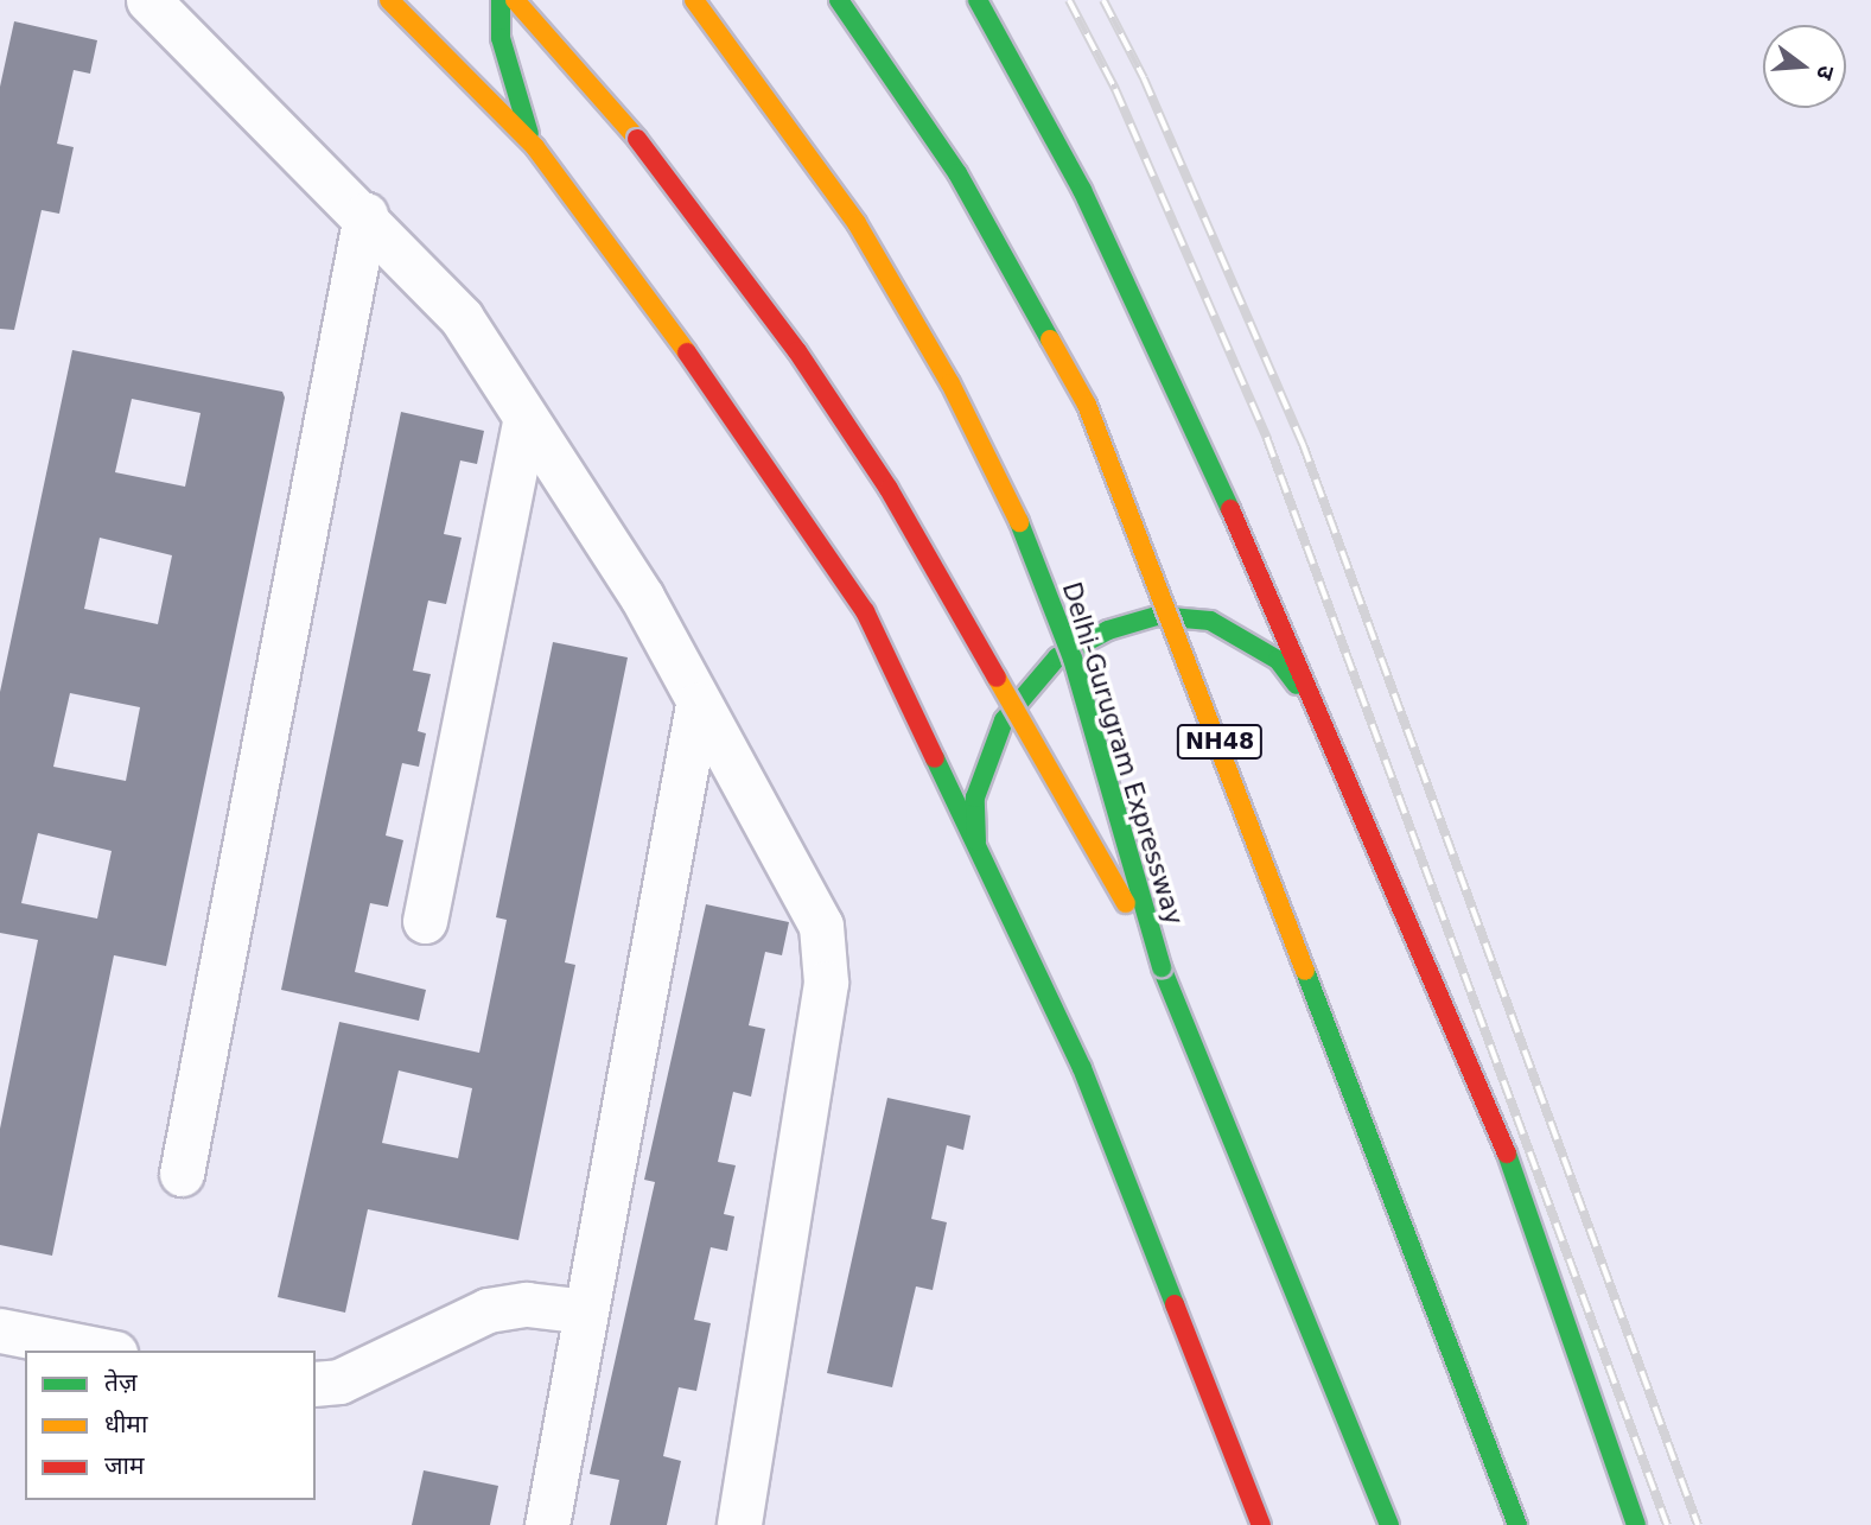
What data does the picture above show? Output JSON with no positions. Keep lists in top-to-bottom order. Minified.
{"streets":{"main road":["NH48","Delhi-Gurugram Expressway"]},"legend":["तेज़","धीमा","जाम"],"north":"right"}
